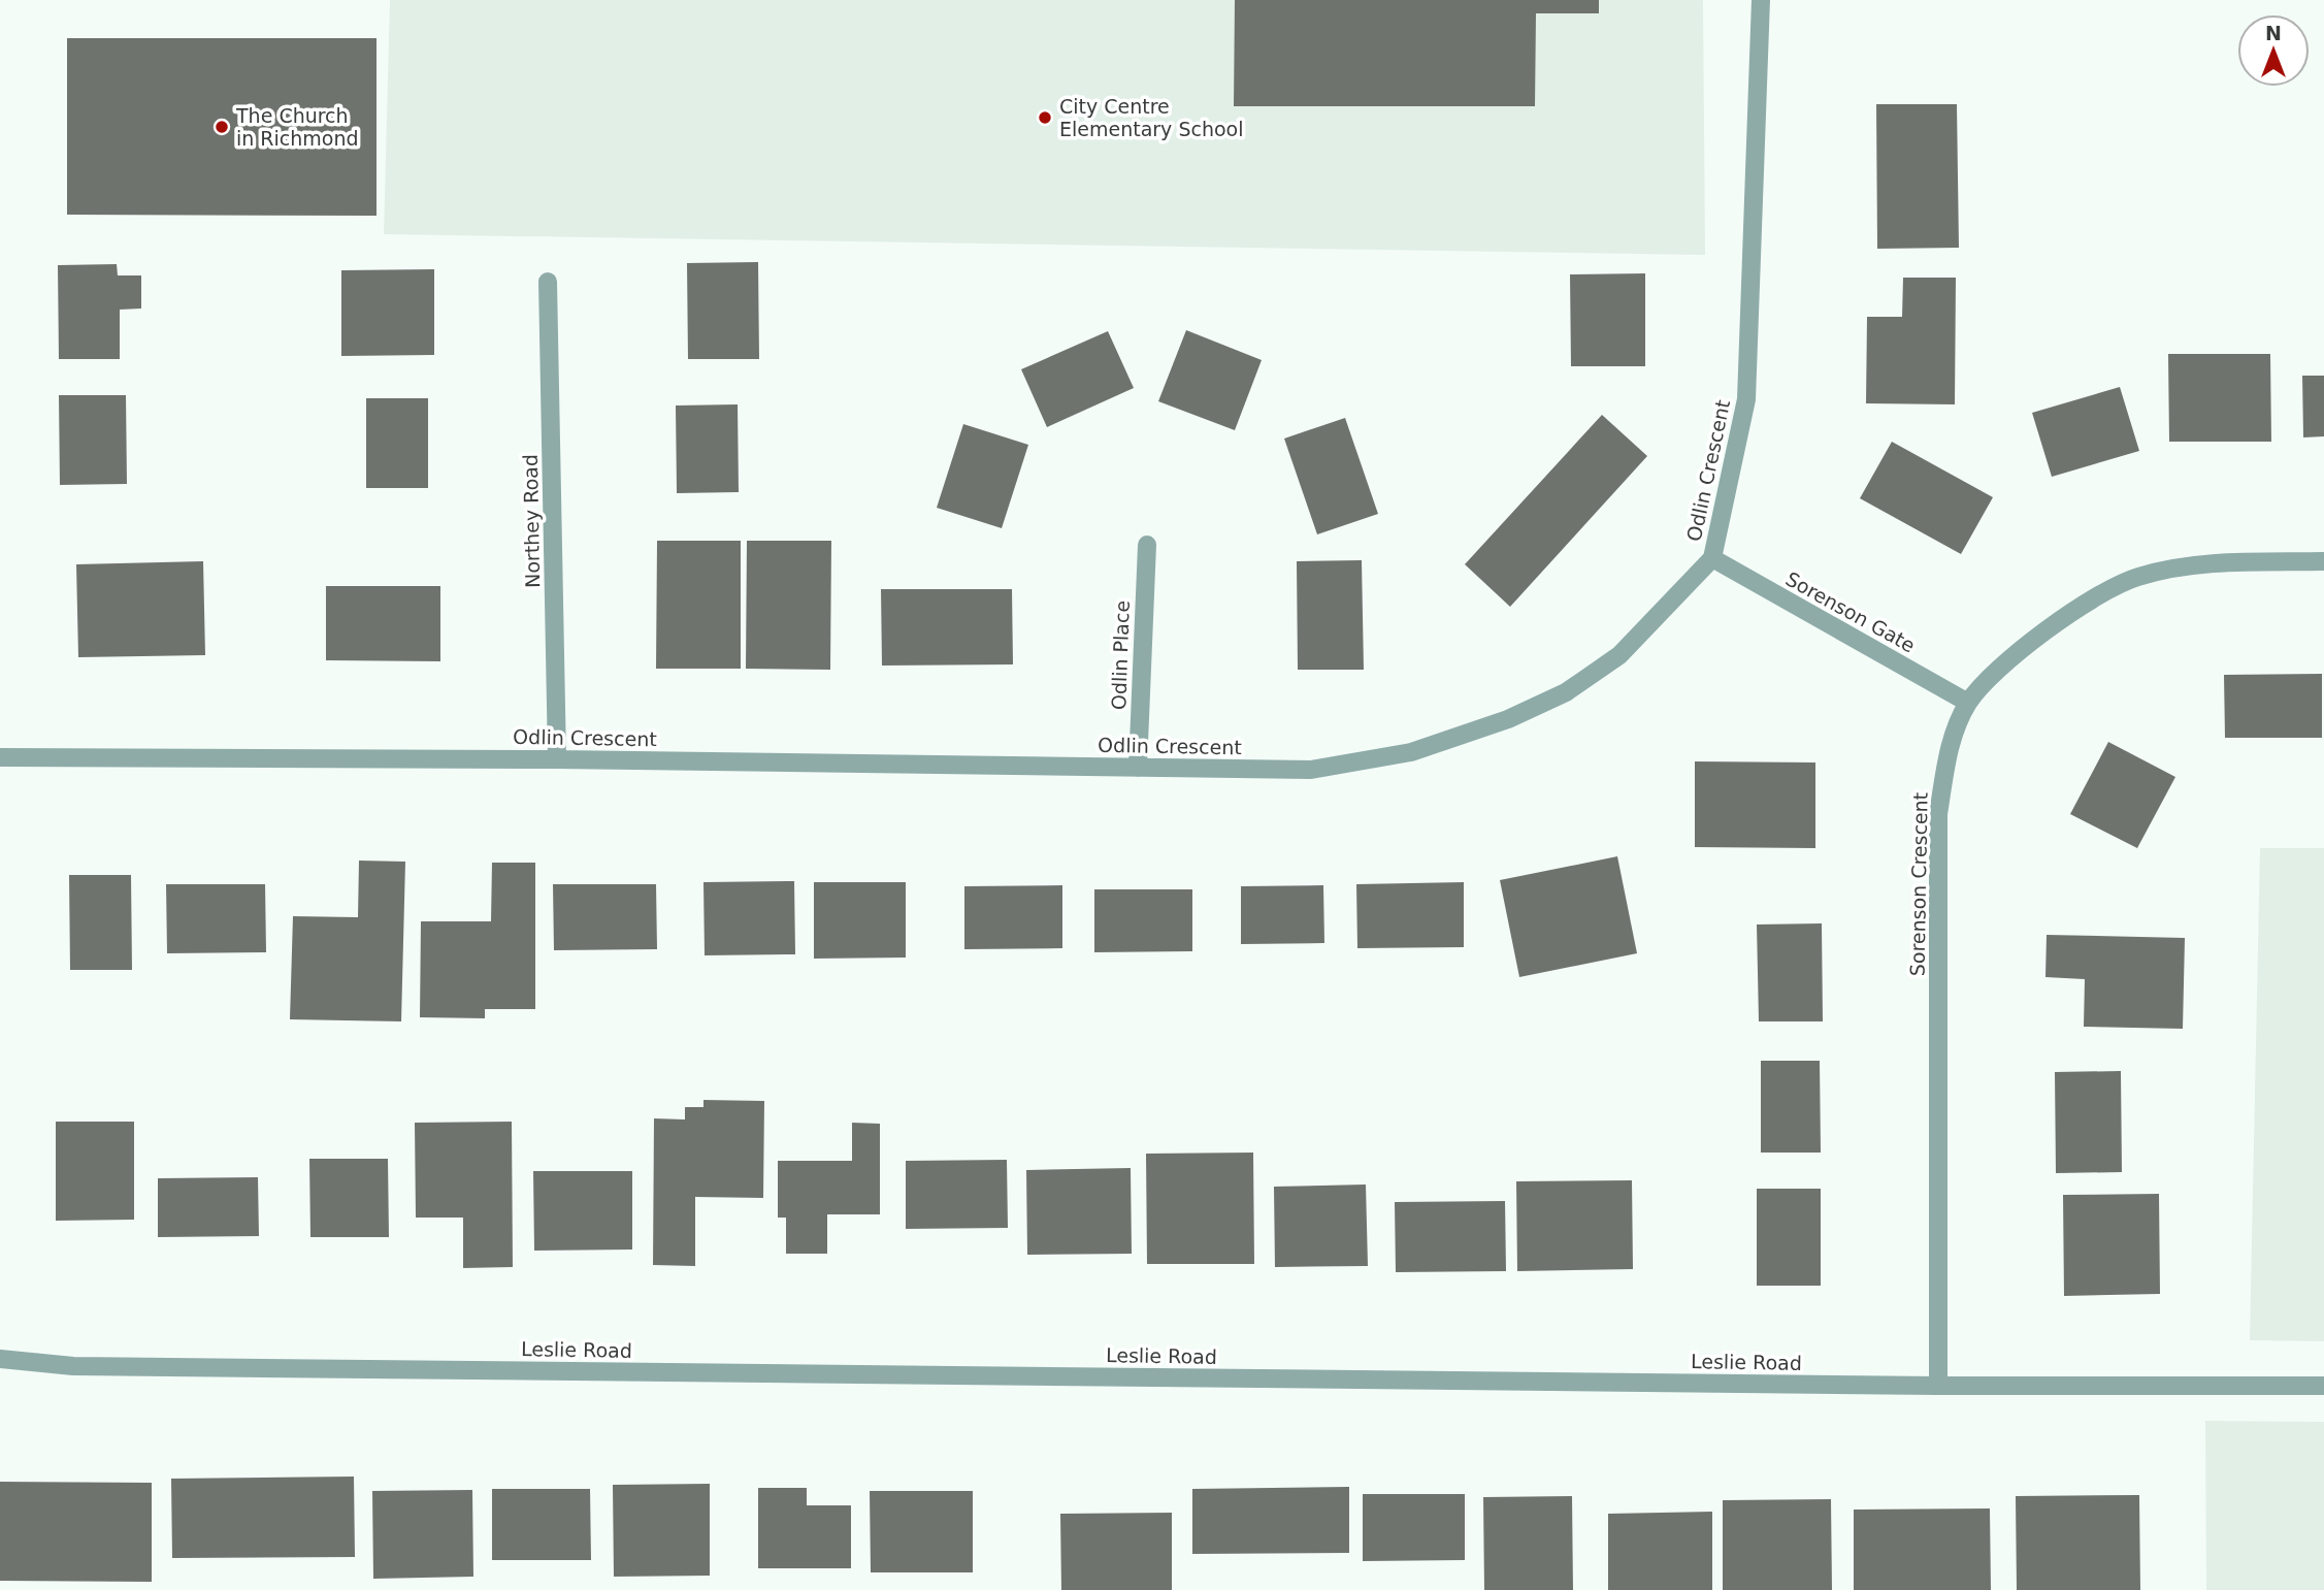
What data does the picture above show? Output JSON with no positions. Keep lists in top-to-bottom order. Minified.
{"streets":{"street":["Odlin Crescent","Northey Road","Sorenson Gate","Odlin Place","Sorenson Crescent","Leslie Road"]},"crossings":[["Odlin Crescent","Northey Road"],["Odlin Crescent","Sorenson Gate"],["Odlin Crescent","Odlin Place"],["Sorenson Gate","Sorenson Crescent"],["Sorenson Crescent","Leslie Road"]],"places":["City Centre Elementary School","The Church in Richmond"],"north":"top"}
